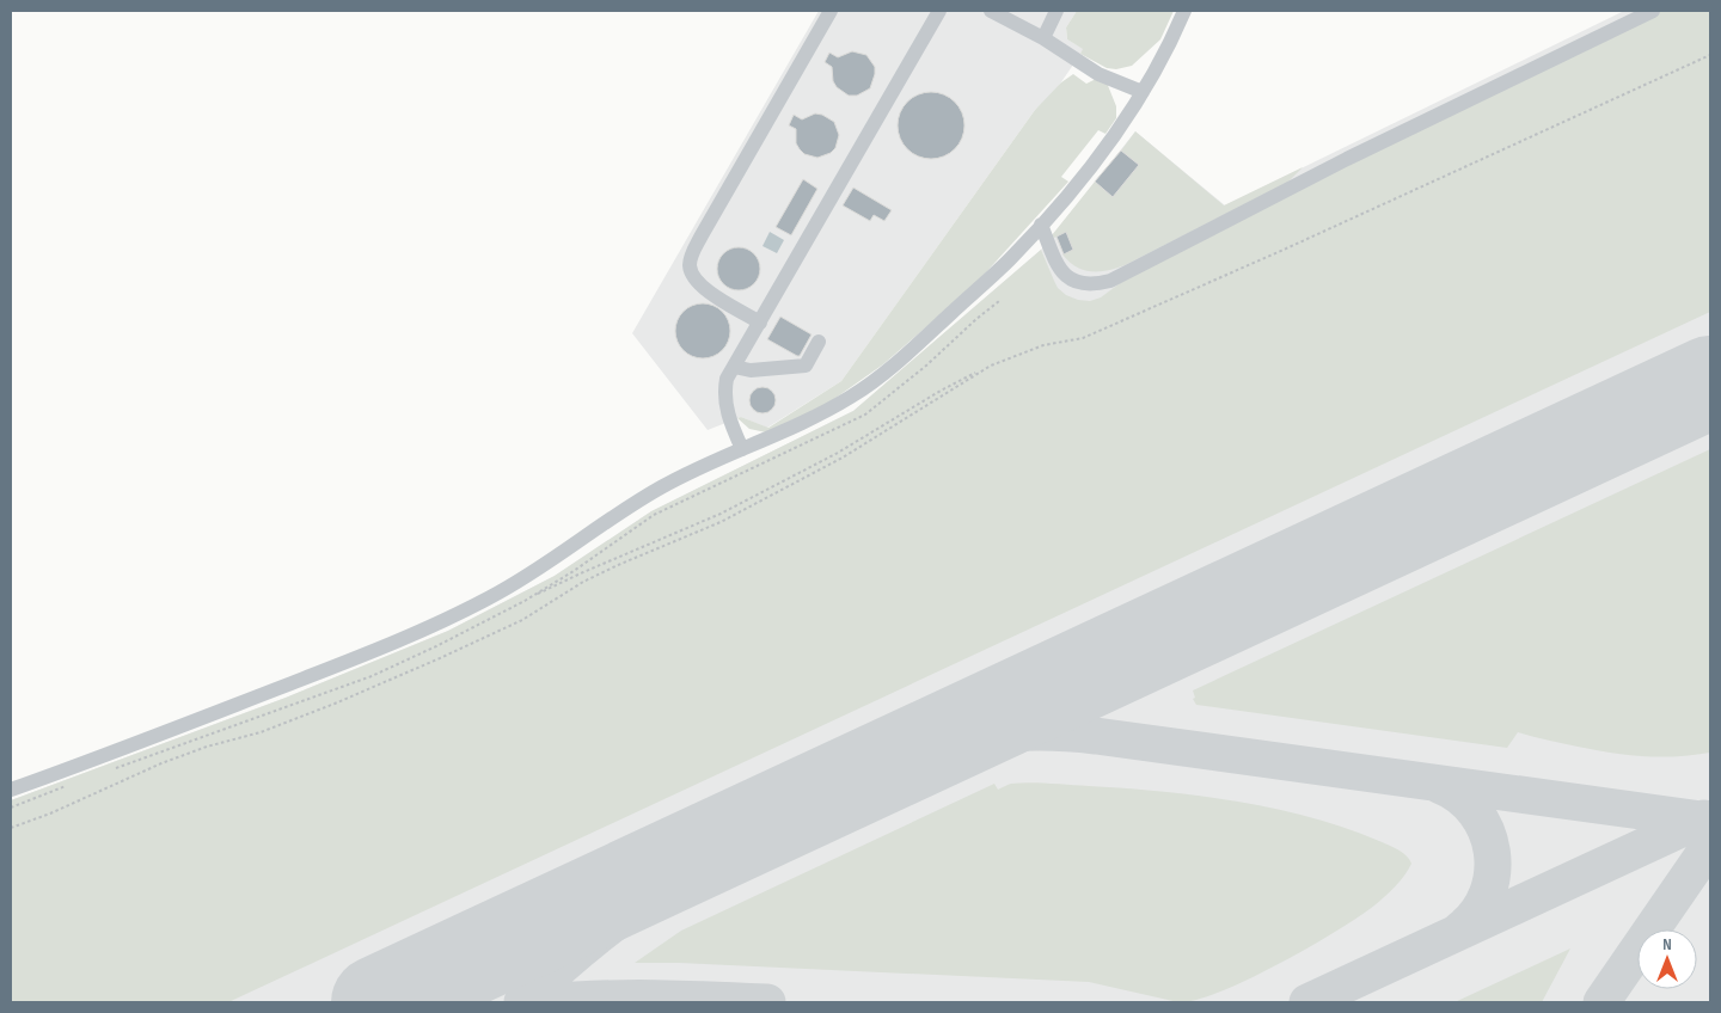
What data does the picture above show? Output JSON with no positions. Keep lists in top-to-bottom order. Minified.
{"north":"top"}
